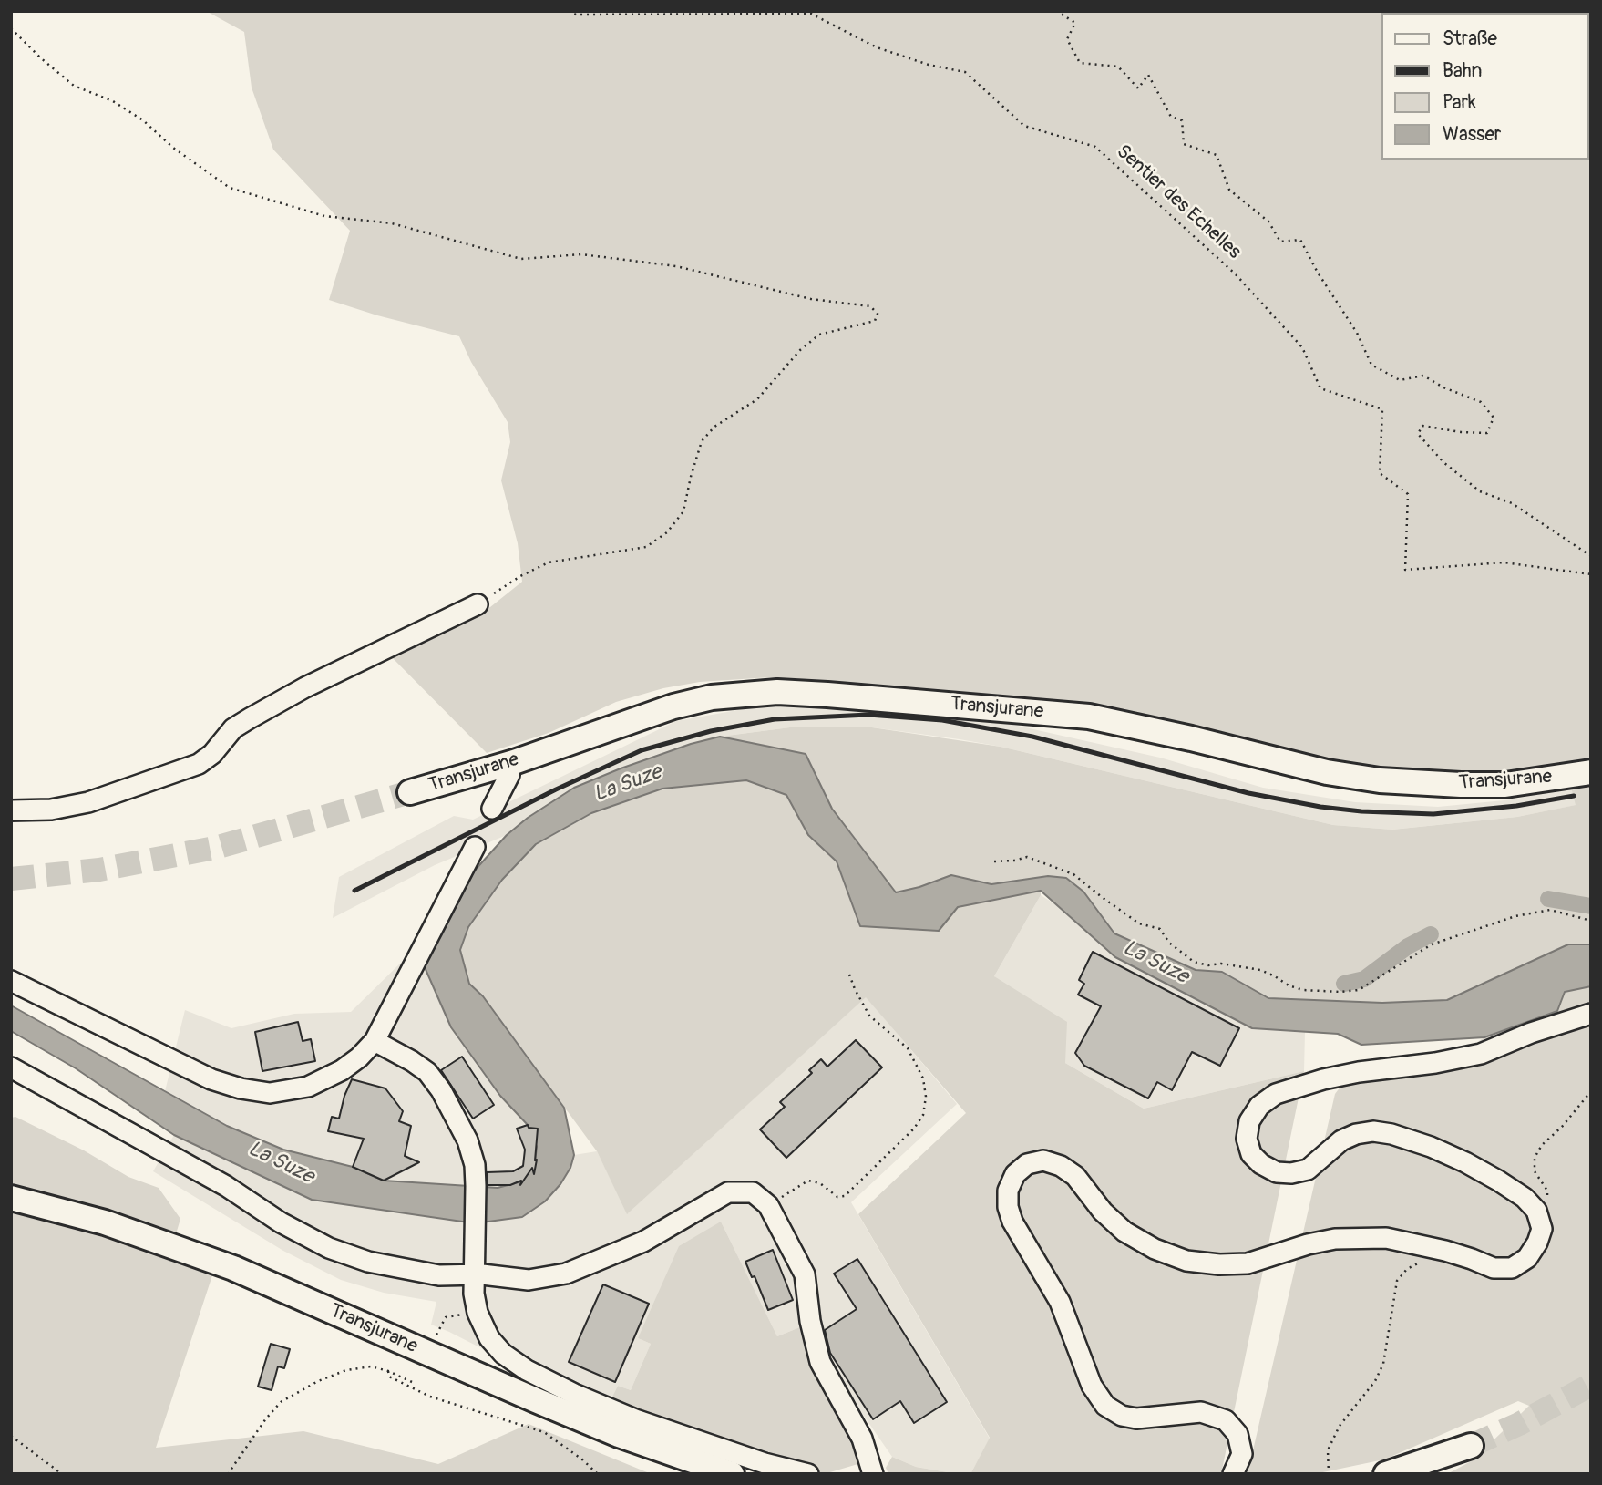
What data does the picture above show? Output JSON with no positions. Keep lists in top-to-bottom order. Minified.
{"streets":{"main road":["Transjurane"],"path":["Sentier des Echelles"]},"water":["La Suze"],"legend":["Straße","Bahn","Park","Wasser"]}
